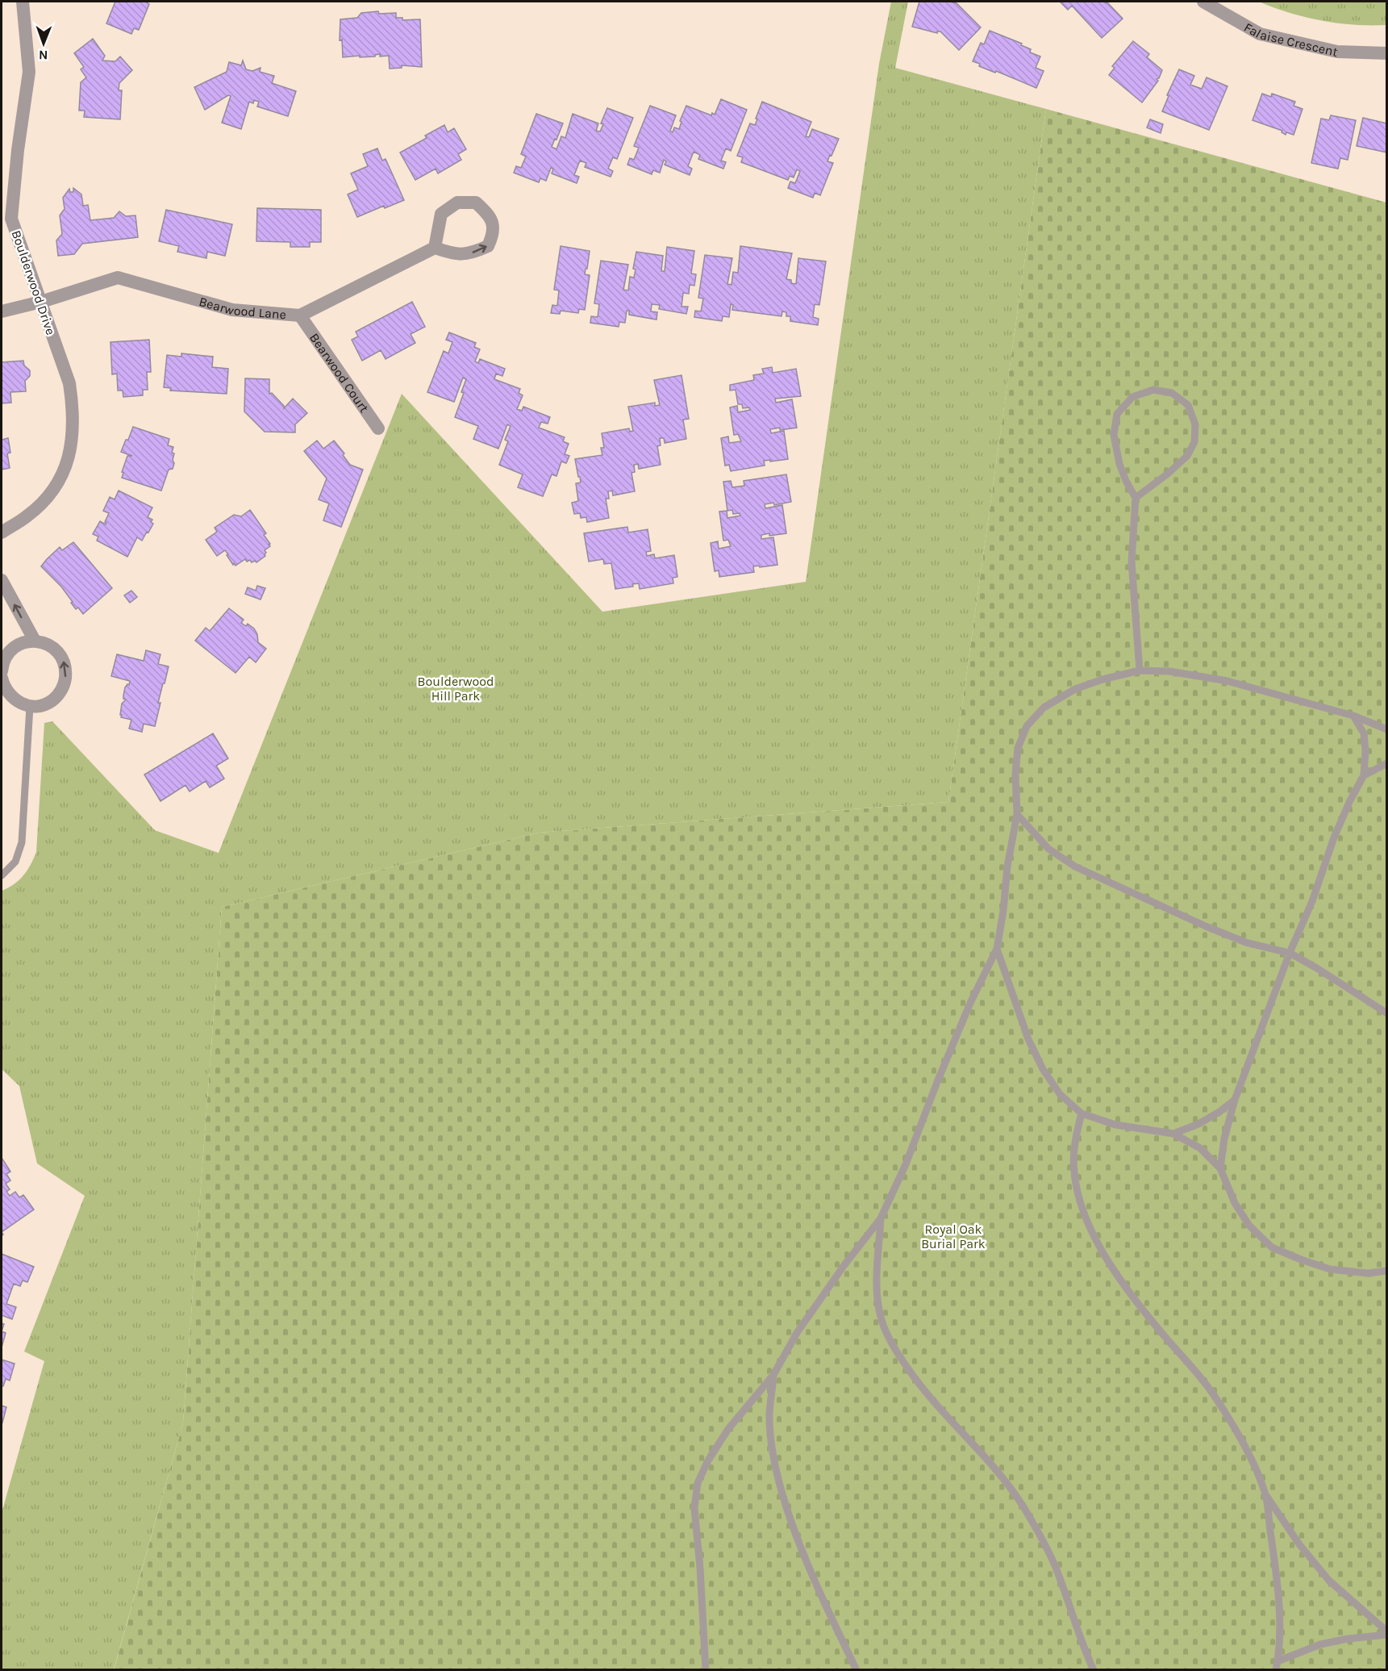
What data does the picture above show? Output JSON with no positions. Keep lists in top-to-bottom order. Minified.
{"streets":{"street":["Falaise Crescent","Boulderwood Drive","Bearwood Lane","Bearwood Court"]},"crossings":[["Boulderwood Drive","Bearwood Lane"],["Bearwood Lane","Bearwood Court"]],"parks":["Boulderwood Hill Park","Royal Oak Burial Park"],"north":"bottom"}
